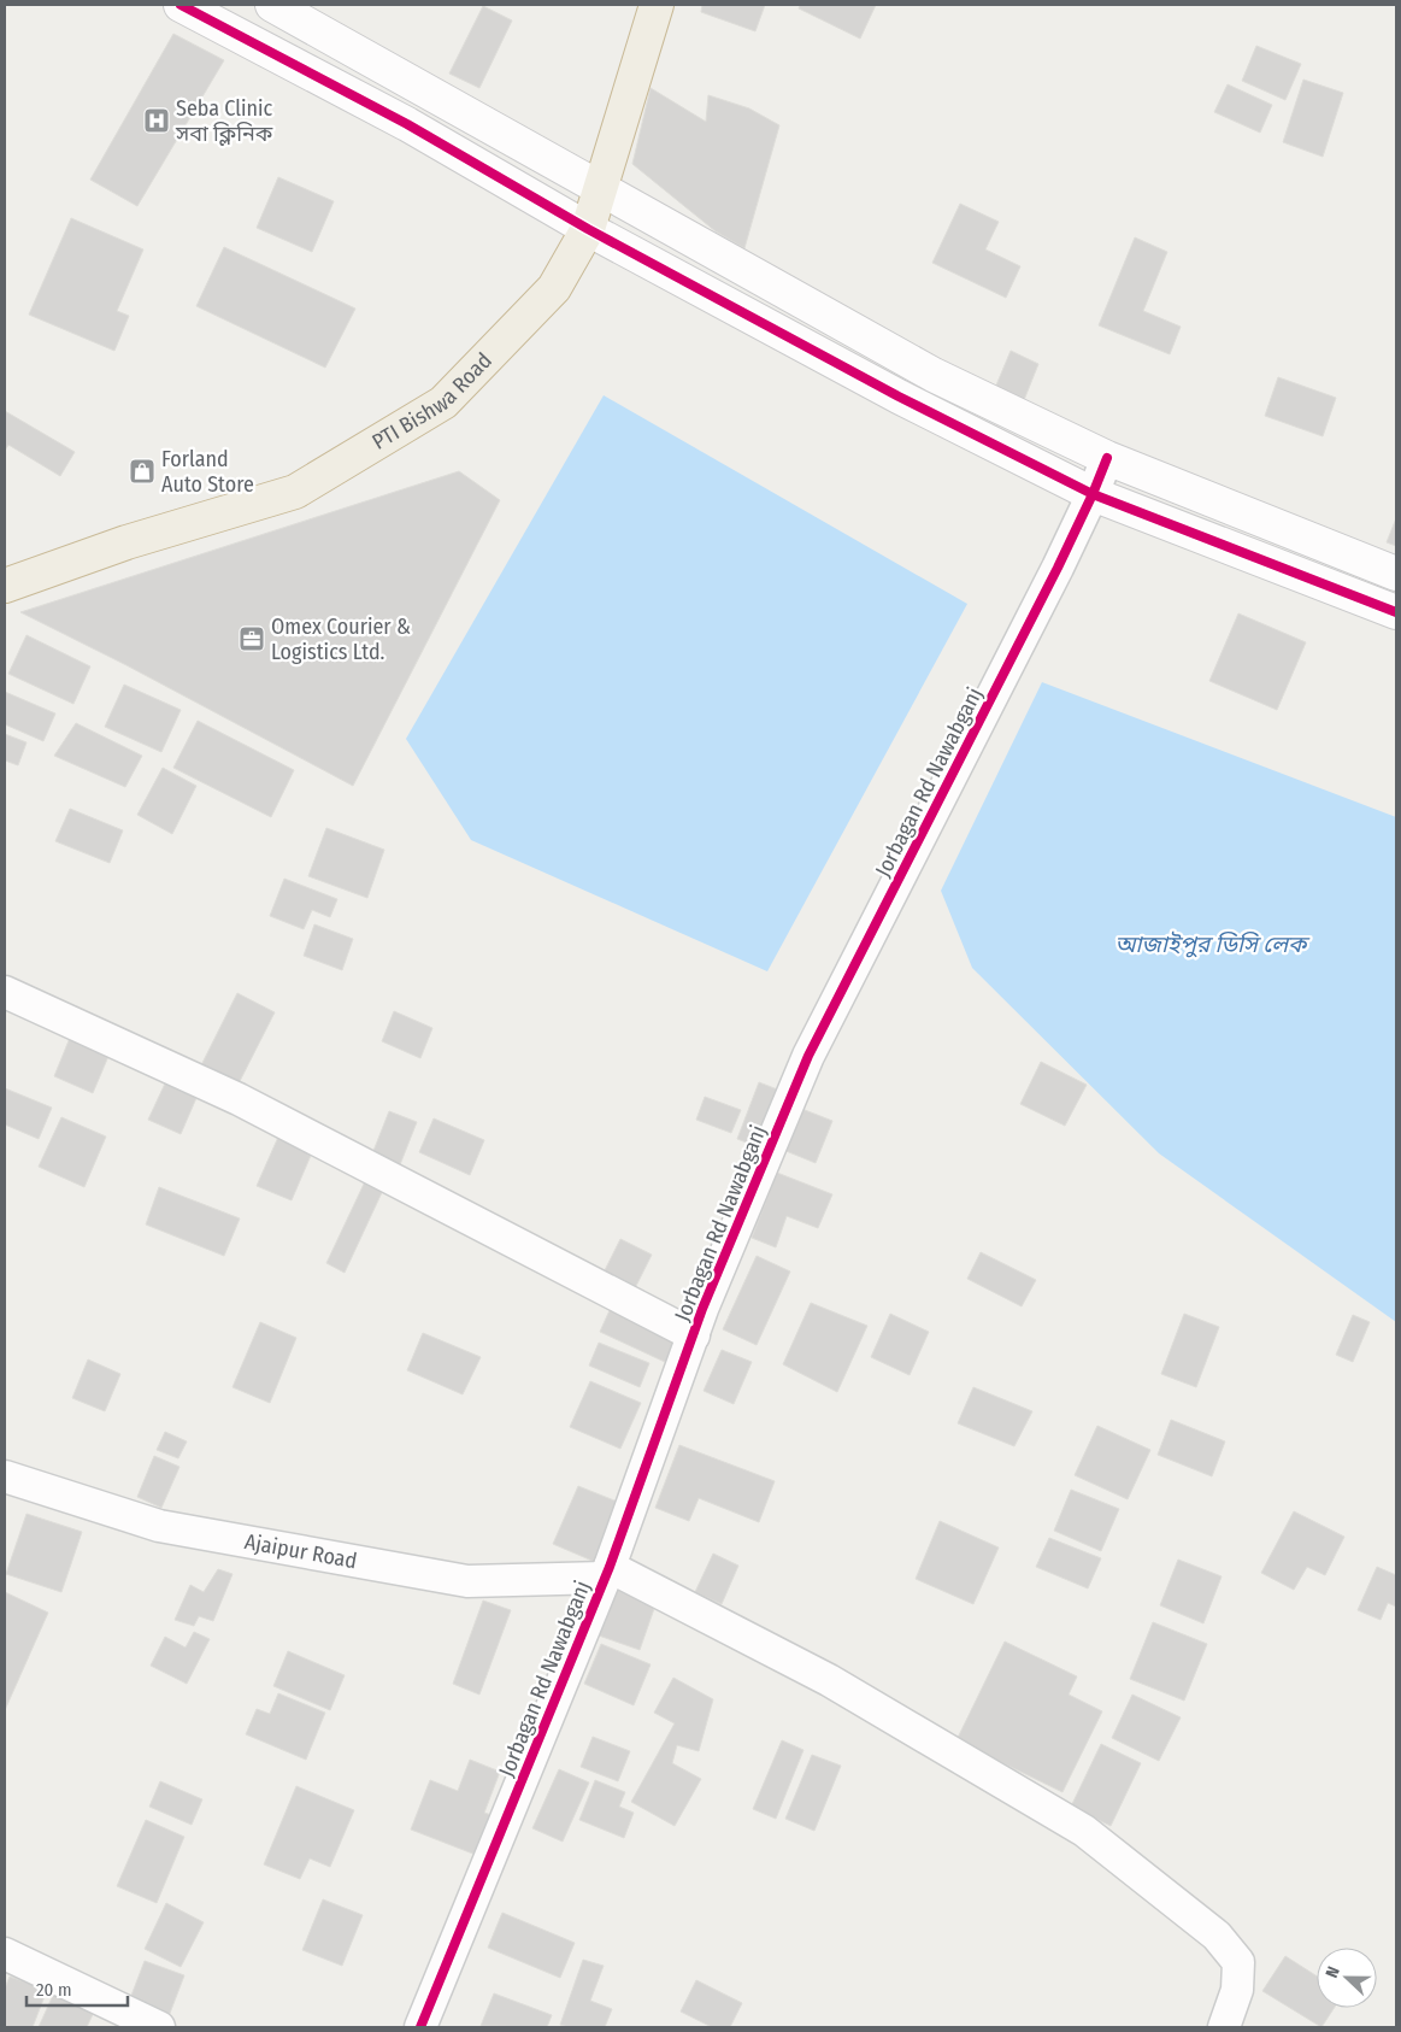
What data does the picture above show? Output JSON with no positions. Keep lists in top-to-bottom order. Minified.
{"streets":{"highway":["PTI Bishwa Road"],"street":["Jorbagan Rd Nawabganj","Ajaipur Road"]},"crossings":[["Jorbagan Rd Nawabganj","Ajaipur Road"]],"water":["আজাইপুর ডিসি লেক"],"places":{"hospital":["Seba Clinic সবা ক্লিনিক"],"shop":["Forland Auto Store"],"office":["Omex Courier & Logistics Ltd."]},"scale_bar":"20 m","north":"left"}
